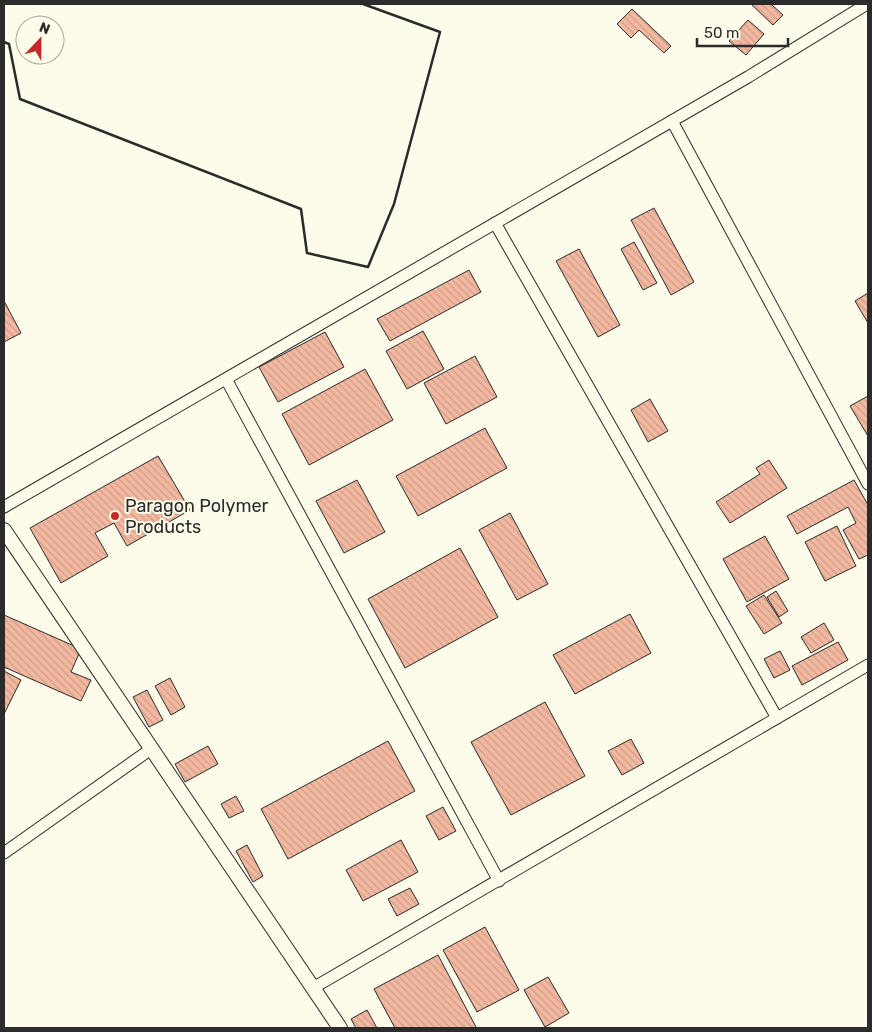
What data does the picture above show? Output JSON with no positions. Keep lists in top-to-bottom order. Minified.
{"places":["Paragon Polymer Products"],"scale_bar":"50 m","north":"top"}
